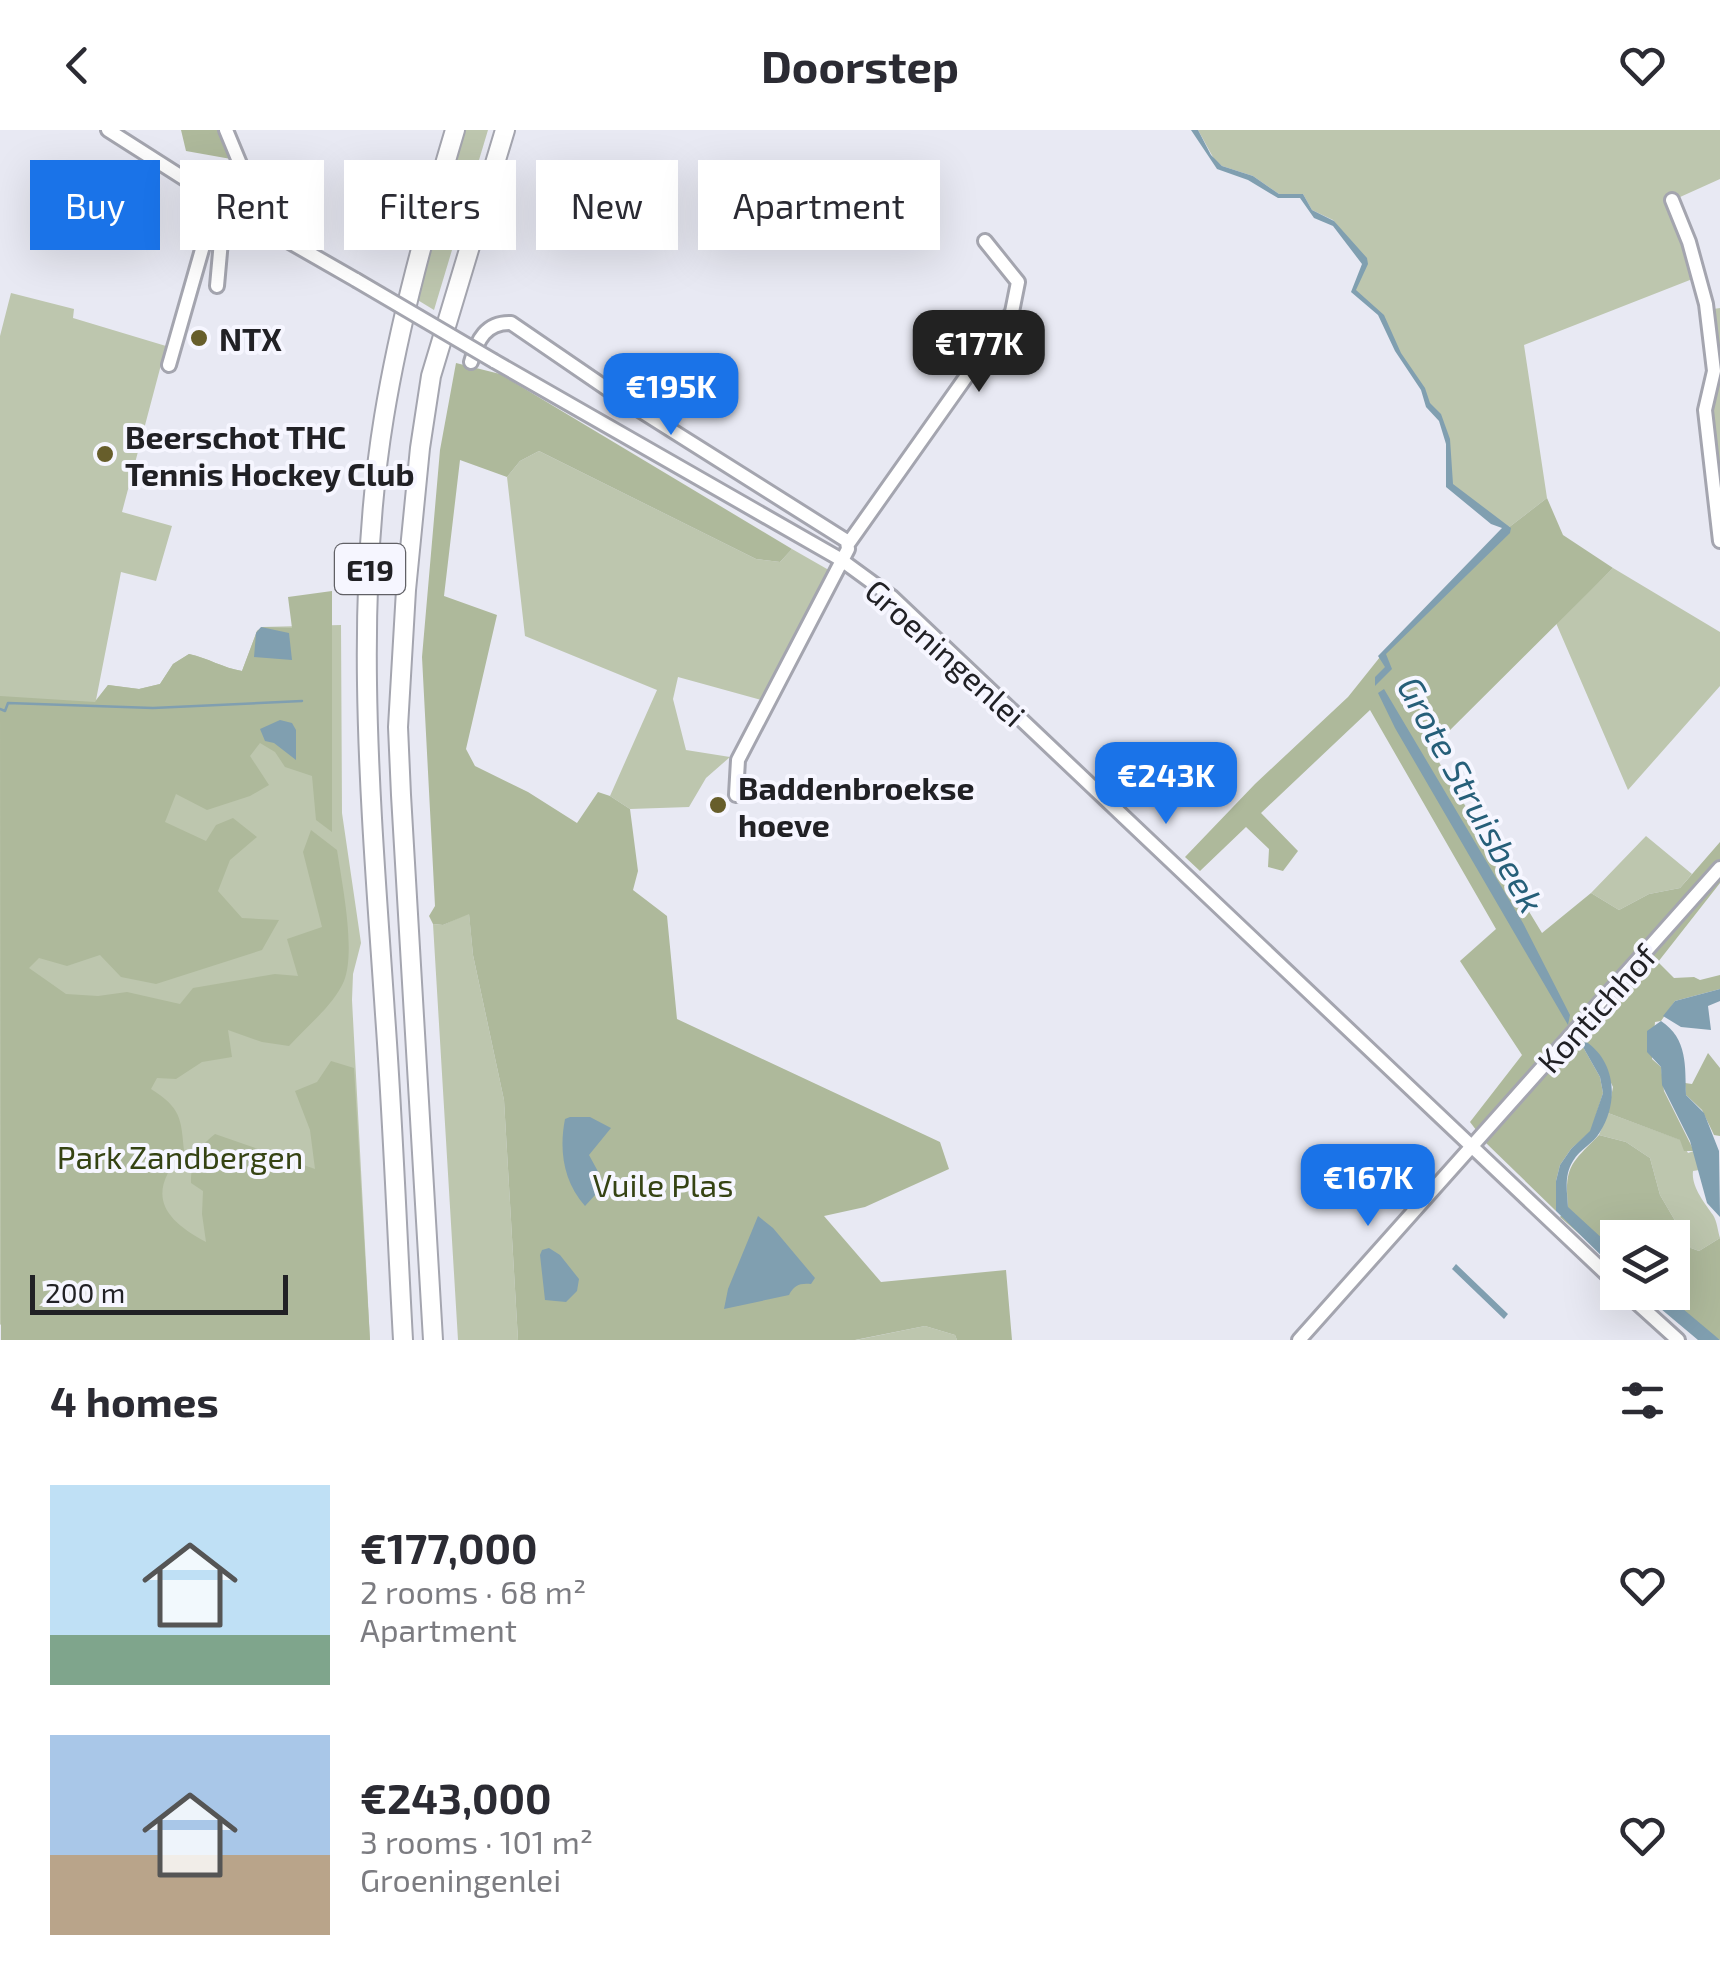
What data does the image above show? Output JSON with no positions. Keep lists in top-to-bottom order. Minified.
{"streets":{"highway":["E19"],"street":["Groeningenlei","Kontichhof"]},"crossings":[["Groeningenlei","Kontichhof"]],"water":["Grote Struisbeek"],"parks":["Park Zandbergen","Vuile Plas"],"places":["NTX","Beerschot THC Tennis Hockey Club","Baddenbroekse hoeve"],"scale_bar":"200 m","page":{"header":"Doorstep","chip":["Buy","Rent","Filters","New","Apartment"],"price":["€177K","€195K","€243K","€167K"],"scale":"200 m","heading":"4 homes","list":[{"name":"€177,000","note":"2 rooms · 68 m² · Apartment"},{"name":"€243,000","note":"3 rooms · 101 m² · Groeningenlei"}]}}
